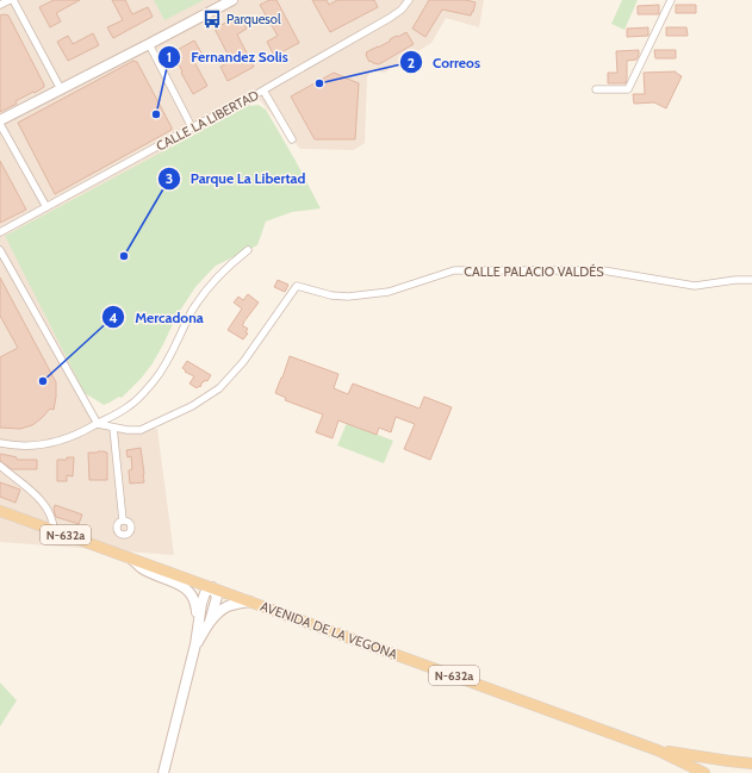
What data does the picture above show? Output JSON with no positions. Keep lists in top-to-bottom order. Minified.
{"streets":{"main road":["N-632a","AVENIDA DE LA VEGONA"],"street":["CALLE LA LIBERTAD","CALLE PALACIO VALDÉS"]},"crossings":[["N-632a","AVENIDA DE LA VEGONA"]],"places":{"bus stop":["Parquesol"],"other":["Correos","Fernandez Solis","Parque La Libertad","Mercadona"]}}
